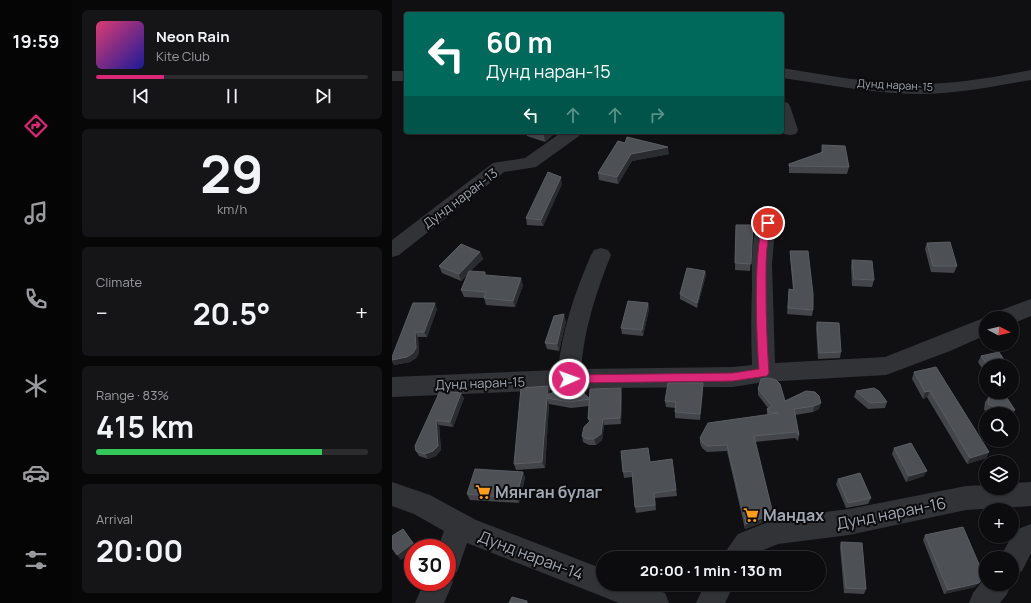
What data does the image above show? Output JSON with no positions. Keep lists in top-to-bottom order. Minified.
{"streets":{"street":["Дунд наран-15","Дунд наран-13","Дунд наран-16","Дунд наран-14"]},"places":{"supermarket":["Мянган булаг","Мандах"]},"north":"right","page":{"tabs":"19:59","turn":["60 m","Дунд наран-15"],"song":["Neon Rain","Kite Club"],"tile":[["29","km/h"],"Climate",["Range · 83%","415 km"],["Arrival","20:00"]],"heat":["−","20.5°","+"],"map_buttons":["+","−"],"limit":"30","trip":"20:00 · 1 min · 130 m"}}
